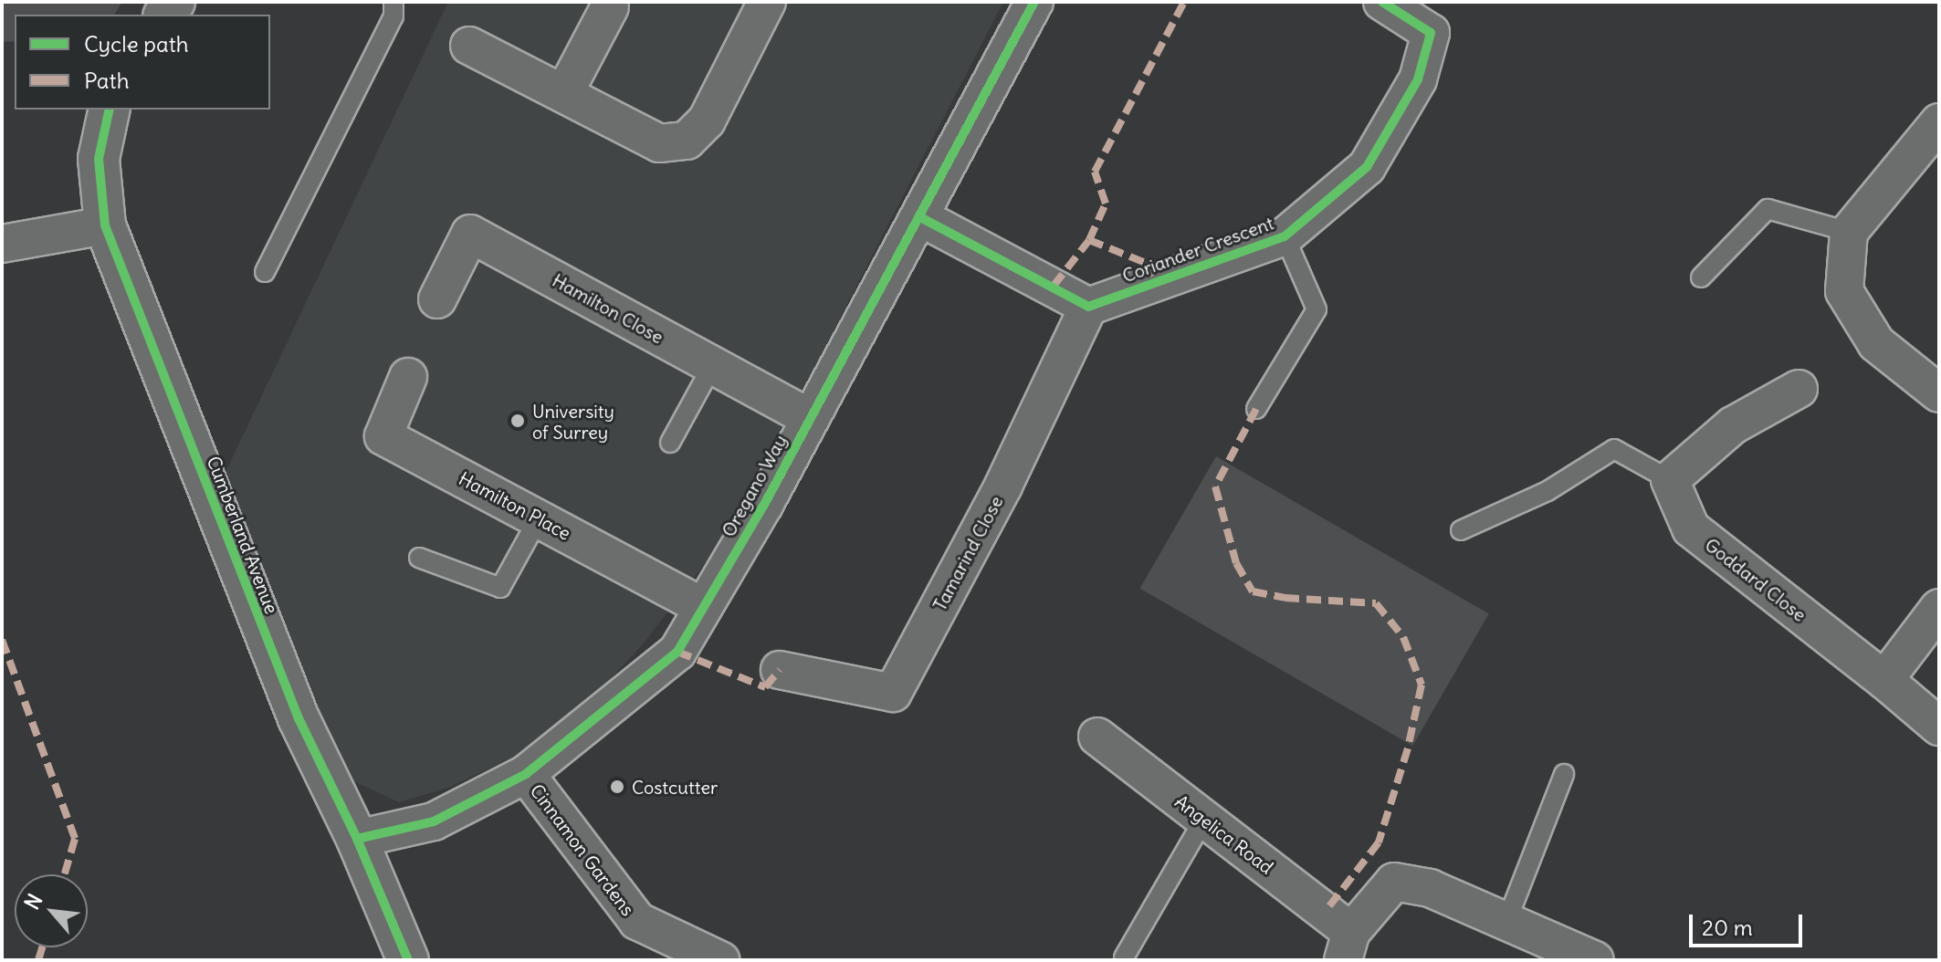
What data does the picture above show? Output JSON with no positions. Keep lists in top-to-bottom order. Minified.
{"streets":{"street":["Coriander Crescent","Hamilton Close","Oregano Way","Hamilton Place","Cumberland Avenue","Tamarind Close","Goddard Close","Angelica Road","Cinnamon Gardens"]},"crossings":[["Coriander Crescent","Tamarind Close"],["Hamilton Close","Oregano Way"],["Oregano Way","Hamilton Place"],["Oregano Way","Cumberland Avenue"],["Oregano Way","Cinnamon Gardens"]],"places":["University of Surrey","Costcutter"],"legend":["Cycle path","Path"],"scale_bar":"20 m","north":"top left"}
